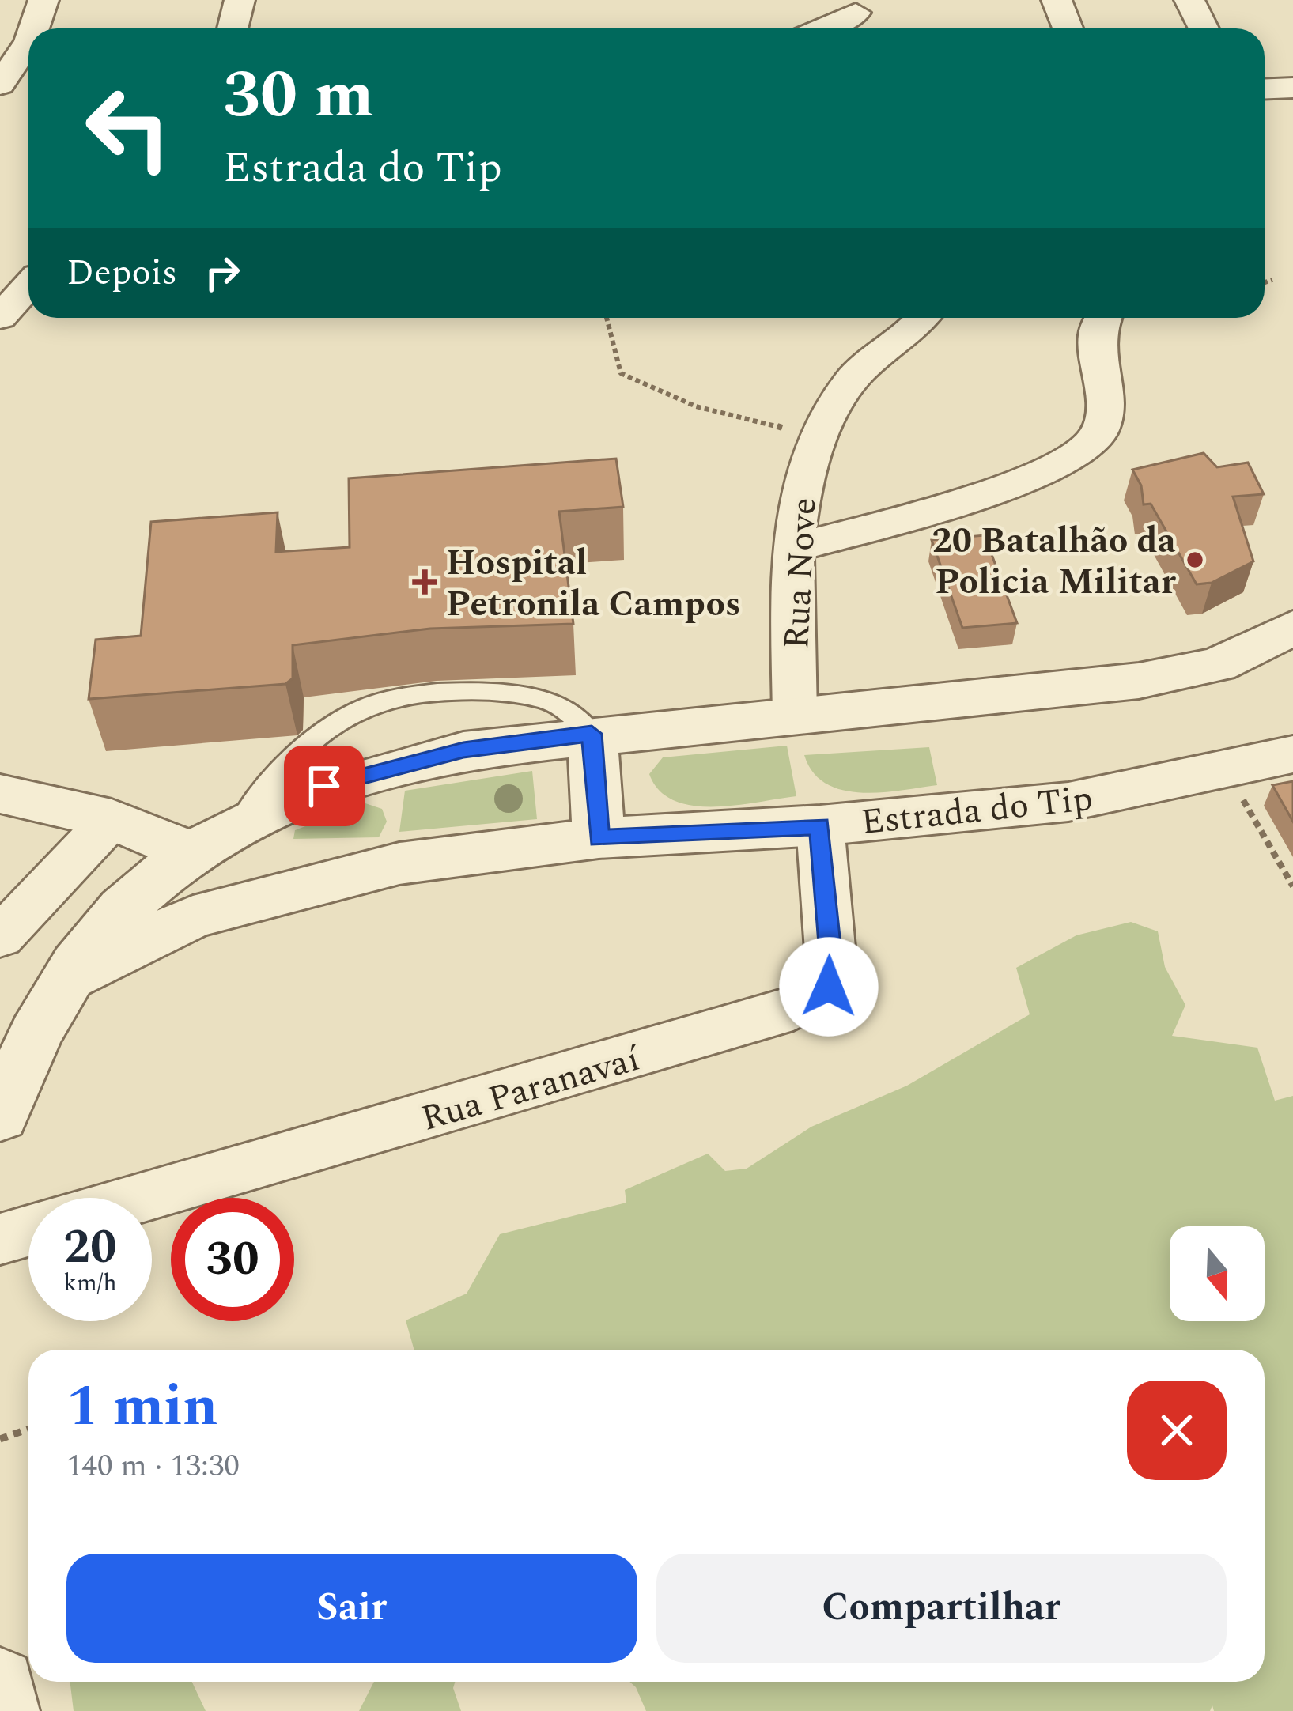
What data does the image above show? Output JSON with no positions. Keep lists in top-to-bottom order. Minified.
{"streets":{"street":["Rua Nove","Estrada do Tip","Rua Paranavaí"]},"crossings":[["Estrada do Tip","Rua Paranavaí"]],"places":{"other":["20 Batalhão da Policia Militar"],"health":["Hospital Petronila Campos"]},"north":"bottom","page":{"turn":["30 m","Estrada do Tip"],"then":"Depois","speed":"20 km/h","limit":"30","heading":["1 min","140 m · 13:30"],"buttons":["Sair","Compartilhar"]}}
